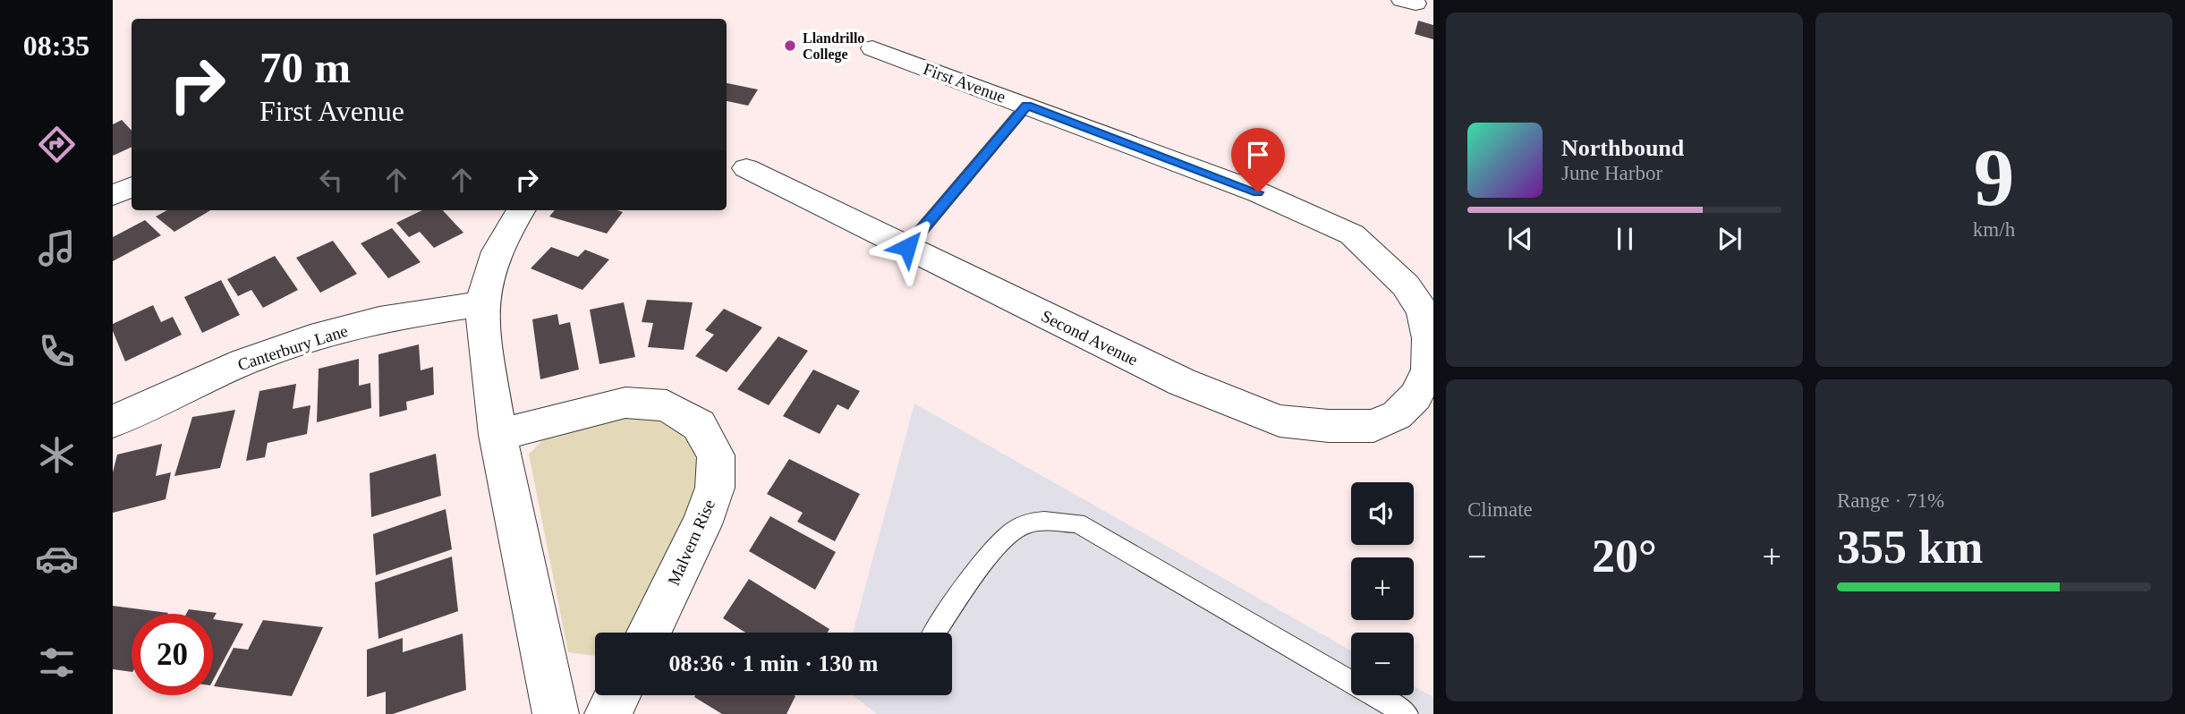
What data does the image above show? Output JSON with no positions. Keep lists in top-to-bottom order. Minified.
{"streets":{"street":["First Avenue","Second Avenue","Canterbury Lane","Malvern Rise"]},"crossings":[["First Avenue","Second Avenue"]],"places":["Llandrillo College"],"page":{"tabs":"08:35","tile":[["9","km/h"],"Climate",["Range · 71%","355 km"]],"turn":["70 m","First Avenue"],"song":["Northbound","June Harbor"],"map_buttons":["+","−"],"heat":["−","20°","+"],"limit":"20","trip":"08:36 · 1 min · 130 m"}}
